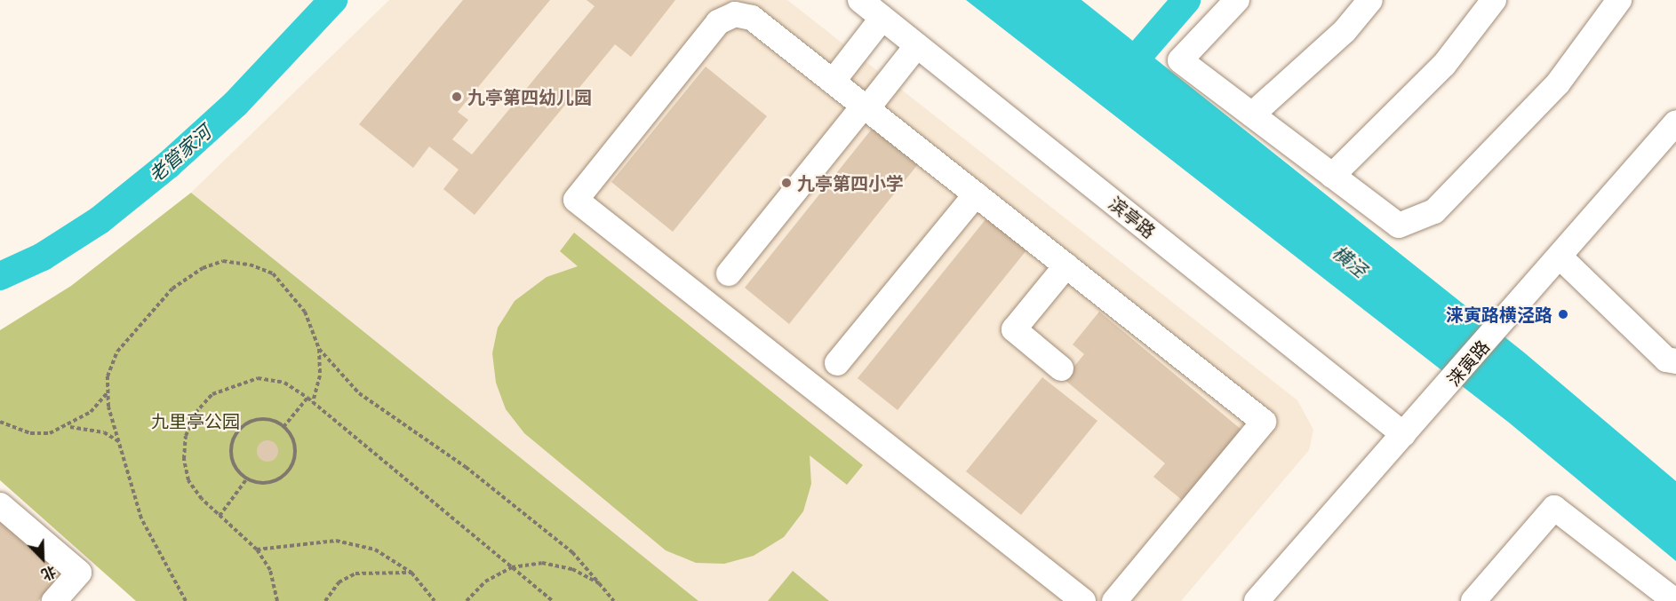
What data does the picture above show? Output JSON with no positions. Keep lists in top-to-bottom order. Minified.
{"streets":{"street":["滨亭路","涞寅路"]},"crossings":[["滨亭路","涞寅路"]],"water":["老管家河","横泾"],"parks":["九里亭公园"],"places":["九亭第四幼儿园","九亭第四小学","涞寅路横泾路"],"north":"bottom right"}
